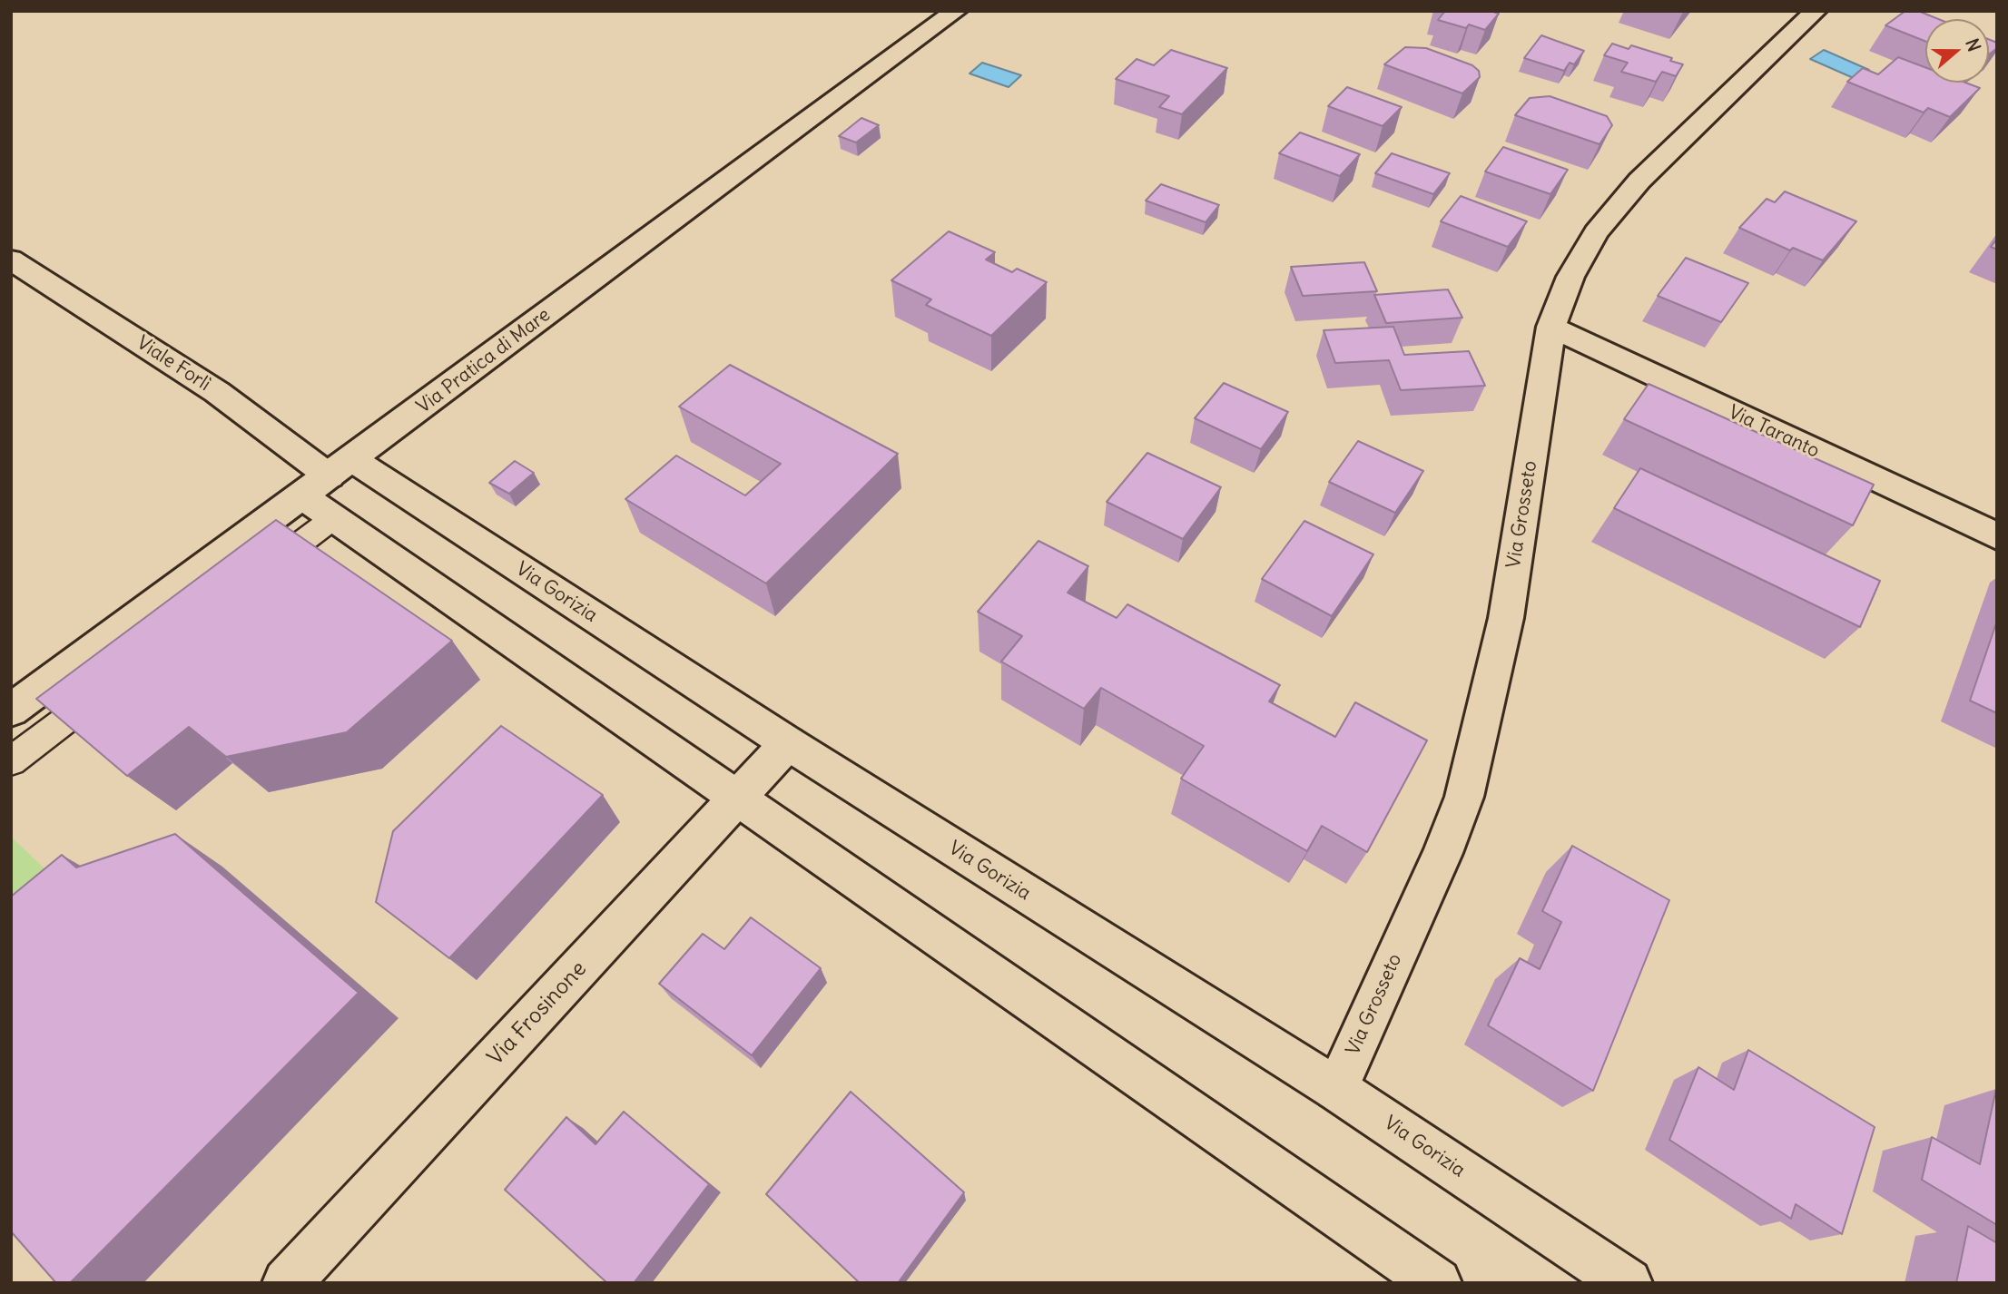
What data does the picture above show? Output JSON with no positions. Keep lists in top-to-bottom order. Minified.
{"streets":{"street":["Via Pratica di Mare","Viale Forlì","Via Taranto","Via Grosseto","Via Gorizia","Via Frosinone"]},"crossings":[["Via Pratica di Mare","Viale Forlì"],["Via Pratica di Mare","Via Gorizia"],["Viale Forlì","Via Gorizia"],["Via Taranto","Via Grosseto"],["Via Grosseto","Via Gorizia"],["Via Gorizia","Via Frosinone"]],"north":"right"}
